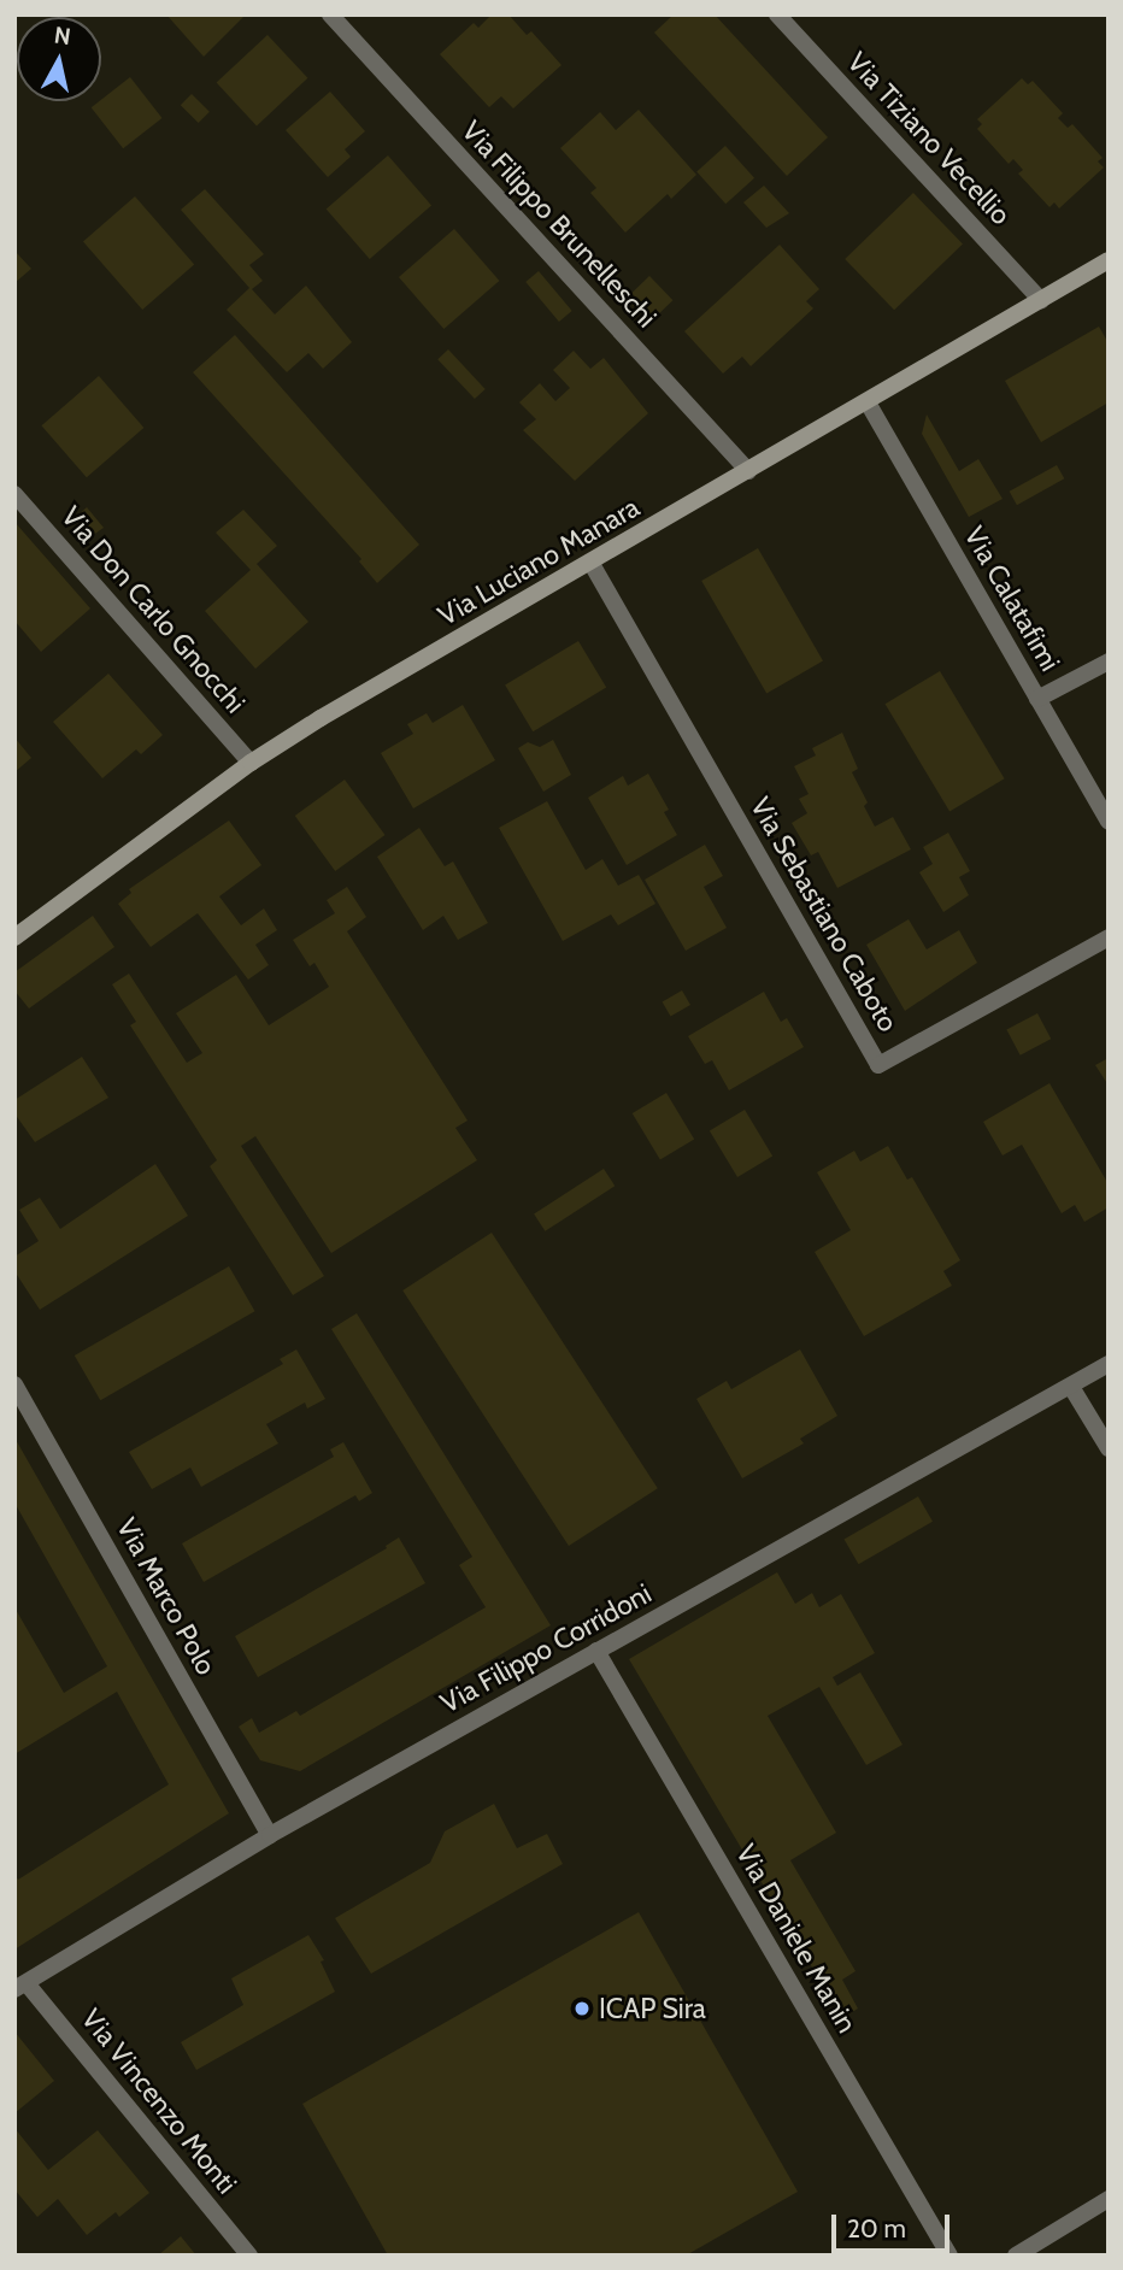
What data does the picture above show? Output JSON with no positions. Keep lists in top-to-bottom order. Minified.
{"streets":{"main road":["Via Luciano Manara"],"street":["Via Tiziano Vecellio","Via Filippo Brunelleschi","Via Calatafimi","Via Don Carlo Gnocchi","Via Sebastiano Caboto","Via Marco Polo","Via Filippo Corridoni","Via Daniele Manin","Via Vincenzo Monti"]},"crossings":[["Via Tiziano Vecellio","Via Luciano Manara"],["Via Filippo Brunelleschi","Via Luciano Manara"],["Via Luciano Manara","Via Calatafimi"],["Via Luciano Manara","Via Don Carlo Gnocchi"],["Via Luciano Manara","Via Sebastiano Caboto"],["Via Marco Polo","Via Filippo Corridoni"],["Via Filippo Corridoni","Via Daniele Manin"],["Via Filippo Corridoni","Via Vincenzo Monti"]],"places":["ICAP Sira"],"scale_bar":"20 m","north":"top"}
